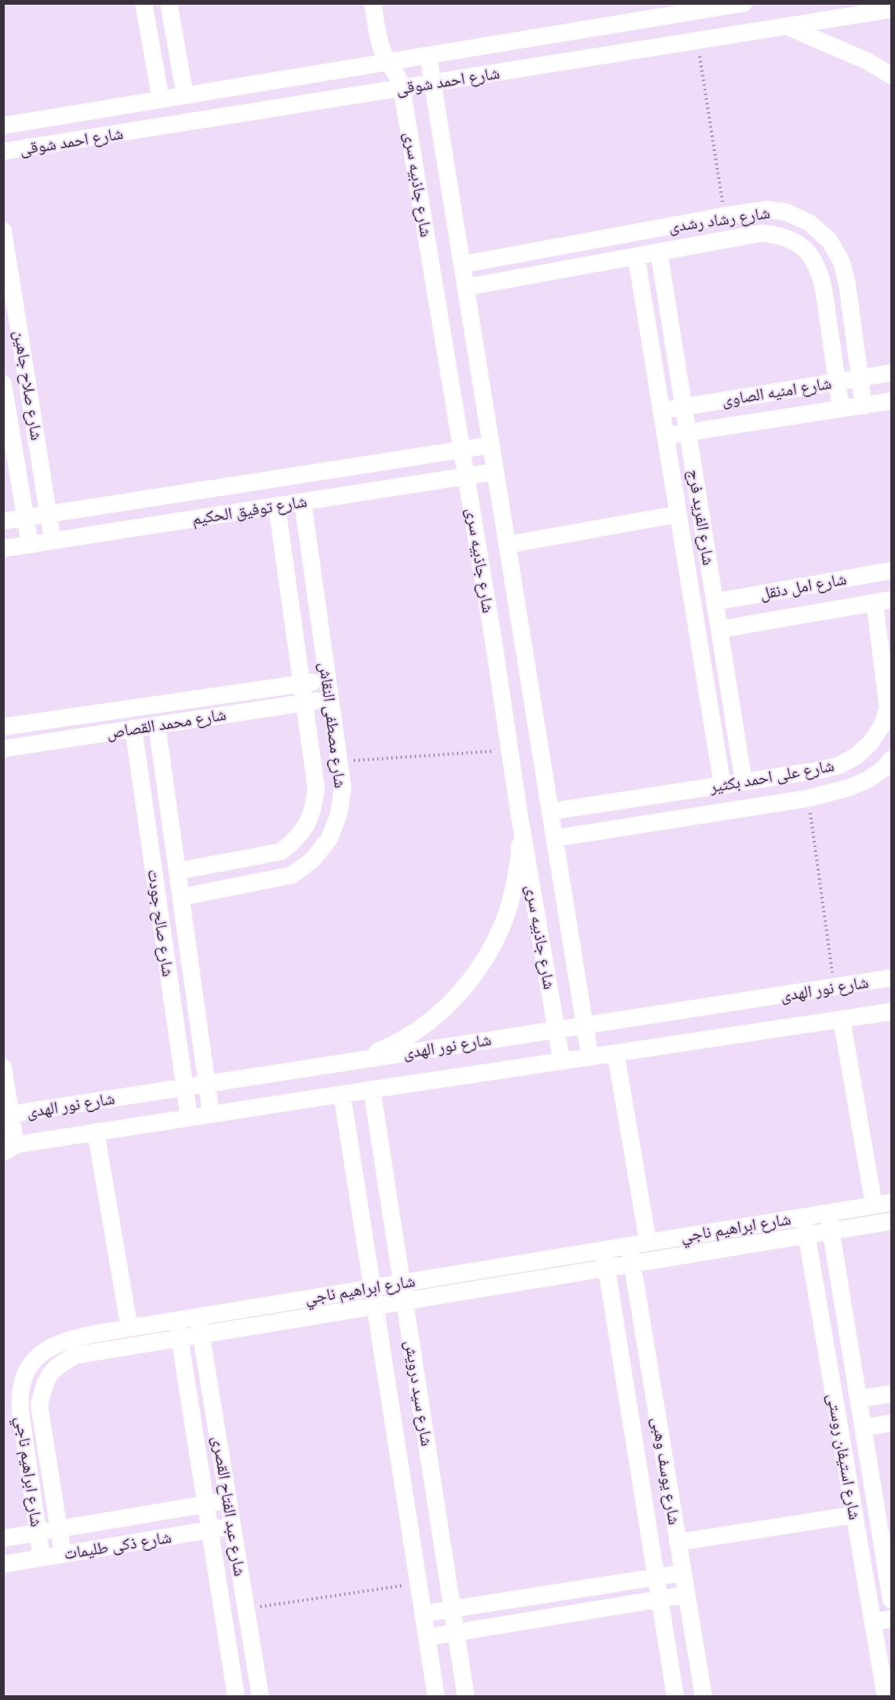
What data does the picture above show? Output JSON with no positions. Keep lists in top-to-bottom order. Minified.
{"streets":{"street":["شارع احمد شوقى","شارع جاذبيه سرى","شارع رشاد رشدى","شارع صلاح جاهين","شارع امنيه الصاوى","شارع توفيق الحكيم","شارع الفريد فرج","شارع امل دنقل","شارع محمد القصاص","شارع مصطفى النقاش","شارع على احمد بكثير","شارع صالح جودت","شارع نور الهدى","شارع ابراهيم ناجي","شارع سيد درويش","شارع استيفان روستى","شارع يوسف وهبى","شارع عبد الفتاح القصرى","شارع ذكى طليمات"]},"crossings":[["شارع احمد شوقى","شارع جاذبيه سرى"],["شارع جاذبيه سرى","شارع رشاد رشدى"],["شارع جاذبيه سرى","شارع توفيق الحكيم"],["شارع جاذبيه سرى","شارع على احمد بكثير"],["شارع جاذبيه سرى","شارع نور الهدى"],["شارع رشاد رشدى","شارع امنيه الصاوى"],["شارع رشاد رشدى","شارع الفريد فرج"],["شارع صلاح جاهين","شارع توفيق الحكيم"],["شارع امنيه الصاوى","شارع الفريد فرج"],["شارع توفيق الحكيم","شارع مصطفى النقاش"],["شارع الفريد فرج","شارع امل دنقل"],["شارع الفريد فرج","شارع على احمد بكثير"],["شارع امل دنقل","شارع على احمد بكثير"],["شارع محمد القصاص","شارع مصطفى النقاش"],["شارع محمد القصاص","شارع صالح جودت"],["شارع مصطفى النقاش","شارع صالح جودت"],["شارع صالح جودت","شارع نور الهدى"],["شارع نور الهدى","شارع سيد درويش"],["شارع ابراهيم ناجي","شارع سيد درويش"],["شارع ابراهيم ناجي","شارع استيفان روستى"],["شارع ابراهيم ناجي","شارع يوسف وهبى"],["شارع ابراهيم ناجي","شارع عبد الفتاح القصرى"],["شارع ابراهيم ناجي","شارع ذكى طليمات"],["شارع عبد الفتاح القصرى","شارع ذكى طليمات"]]}
